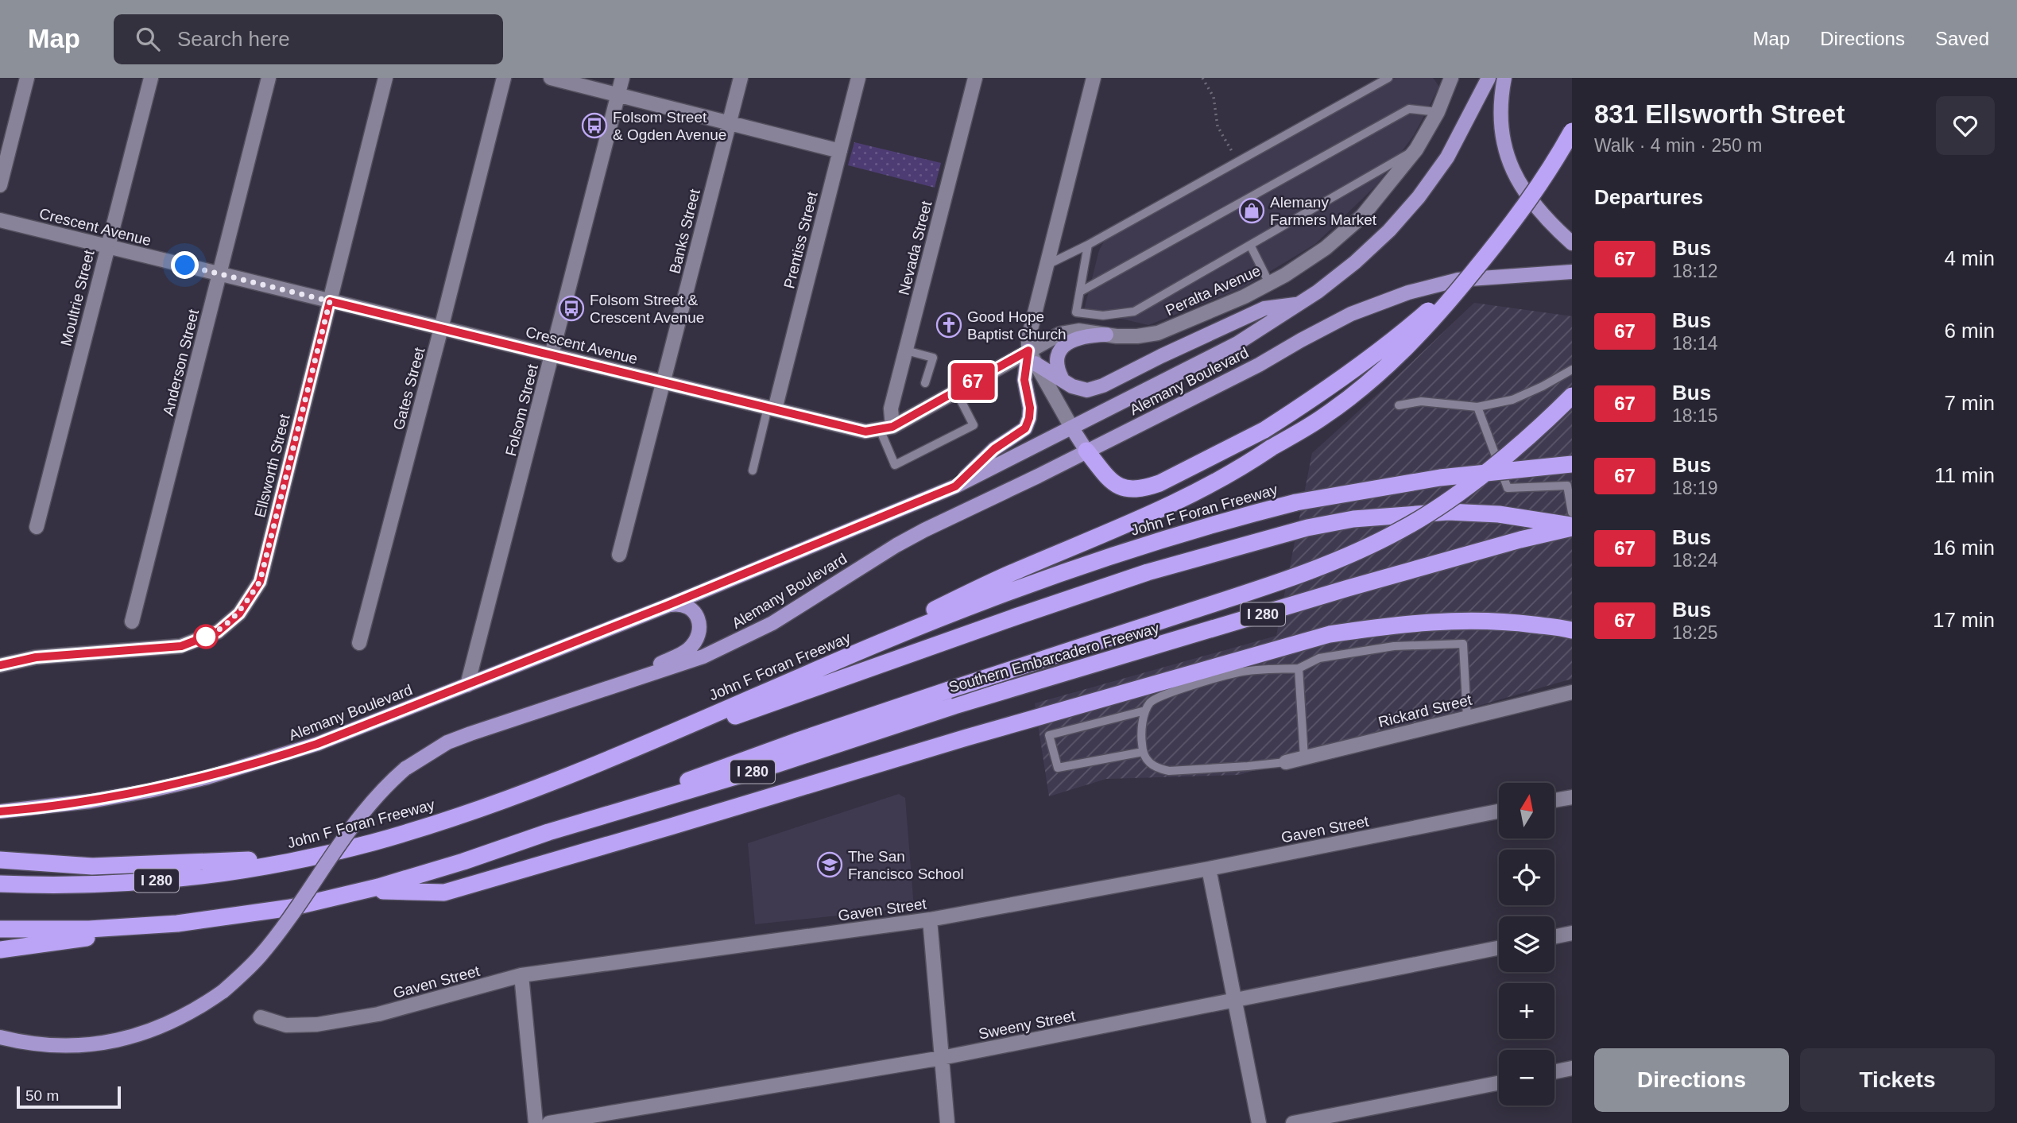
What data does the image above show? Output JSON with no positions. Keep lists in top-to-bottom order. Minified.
{"streets":{"highway":["John F Foran Freeway","I 280","Southern Embarcadero Freeway"],"main road":["Alemany Boulevard"],"street":["Crescent Avenue","Banks Street","Prentiss Street","Nevada Street","Peralta Avenue","Moultrie Street","Anderson Street","Gates Street","Folsom Street","Ellsworth Street","Rickard Street","Gaven Street","Sweeny Street"]},"crossings":[["Crescent Avenue","Banks Street"],["Crescent Avenue","Prentiss Street"],["Crescent Avenue","Nevada Street"],["Crescent Avenue","Moultrie Street"],["Crescent Avenue","Anderson Street"],["Crescent Avenue","Gates Street"],["Crescent Avenue","Folsom Street"],["Crescent Avenue","Ellsworth Street"],["Alemany Boulevard","Folsom Street"]],"places":{"bus stop":["Folsom Street & Ogden Avenue","Folsom Street & Crescent Avenue"],"shop":["Alemany Farmers Market"],"church":["Good Hope Baptist Church"],"school or university":["The San Francisco School"]},"lines":["bus line 67"],"scale_bar":"50 m","north":"top","page":{"header":"Map","search":"Search here","nav":["Map","Directions","Saved"],"on_map":"67","heading":[["831 Ellsworth Street","Walk · 4 min · 250 m"],"Departures"],"list":[{"mark":"67","name":"Bus","note":"18:12","value":"4 min"},{"mark":"67","name":"Bus","note":"18:14","value":"6 min"},{"mark":"67","name":"Bus","note":"18:15","value":"7 min"},{"mark":"67","name":"Bus","note":"18:19","value":"11 min"},{"mark":"67","name":"Bus","note":"18:24","value":"16 min"},{"mark":"67","name":"Bus","note":"18:25","value":"17 min"}],"map_buttons":["+","−"],"buttons":["Directions","Tickets"],"scale":"50 m"}}
